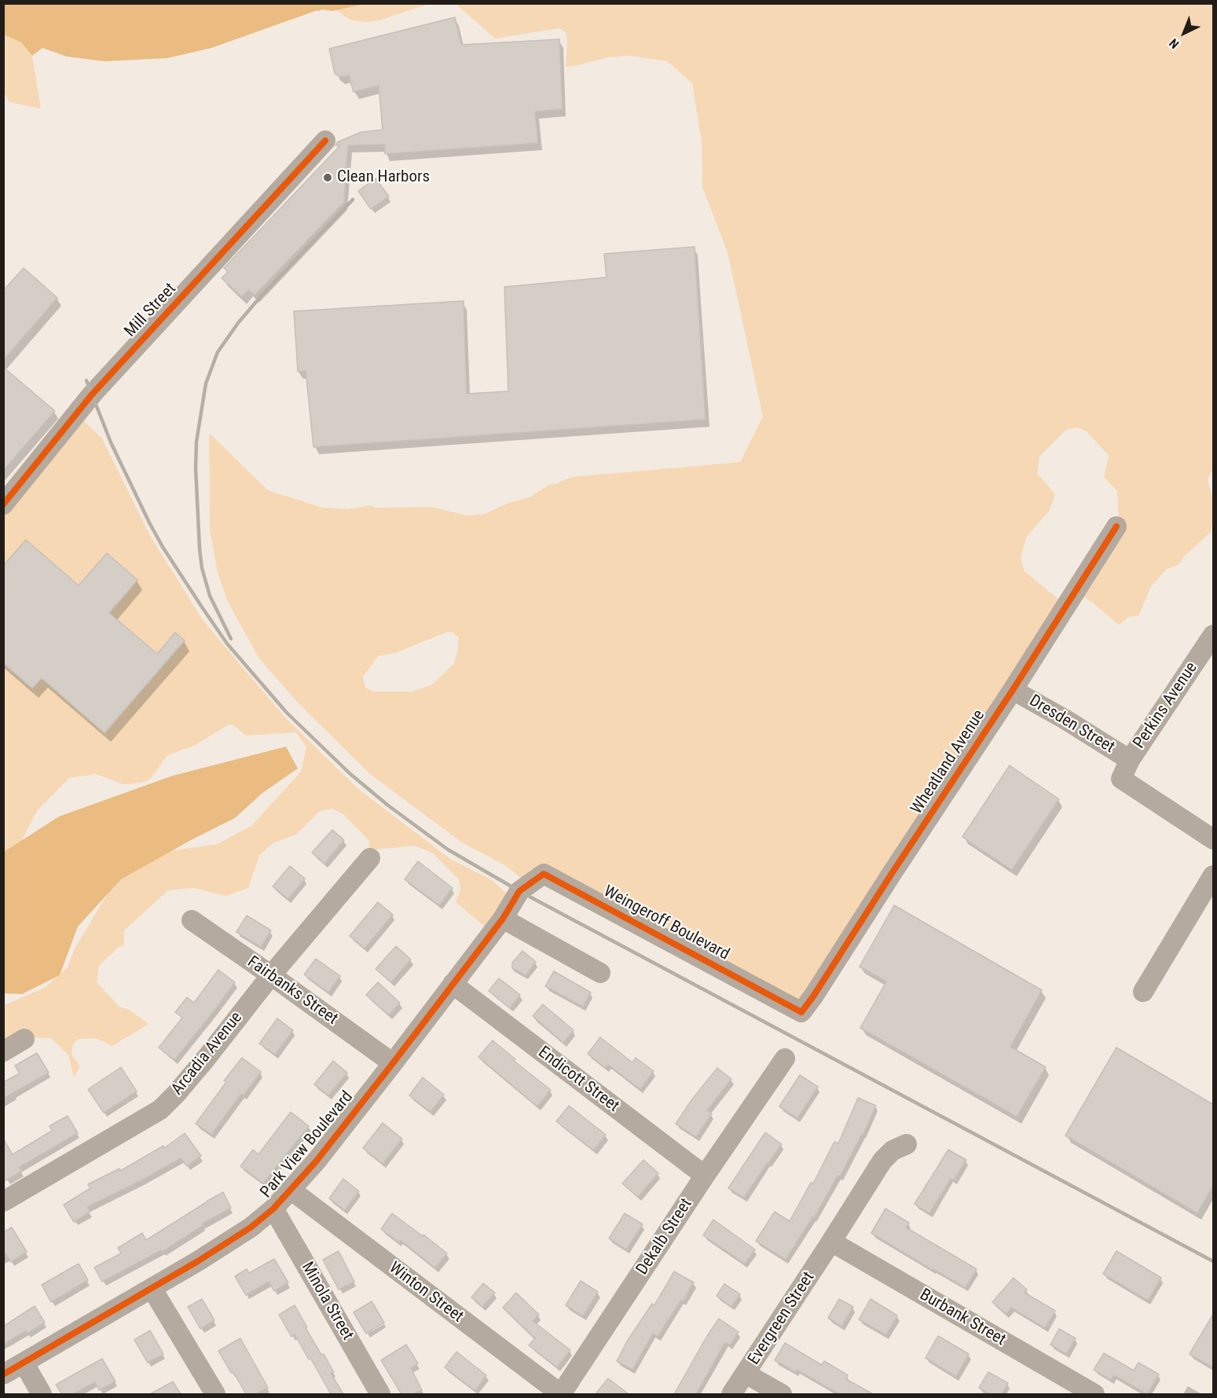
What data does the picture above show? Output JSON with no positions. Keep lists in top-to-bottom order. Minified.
{"streets":{"street":["Mill Street","Perkins Avenue","Dresden Street","Wheatland Avenue","Weingeroff Boulevard","Fairbanks Street","Arcadia Avenue","Endicott Street","Park View Boulevard","Dekalb Street","Winton Street","Minola Street","Burbank Street","Evergreen Street"]},"crossings":[["Perkins Avenue","Dresden Street"],["Dresden Street","Wheatland Avenue"],["Wheatland Avenue","Weingeroff Boulevard"],["Weingeroff Boulevard","Park View Boulevard"],["Fairbanks Street","Arcadia Avenue"],["Fairbanks Street","Park View Boulevard"],["Endicott Street","Park View Boulevard"],["Endicott Street","Dekalb Street"],["Park View Boulevard","Winton Street"],["Park View Boulevard","Minola Street"],["Dekalb Street","Winton Street"],["Burbank Street","Evergreen Street"]],"places":["Clean Harbors"],"north":"bottom left"}
